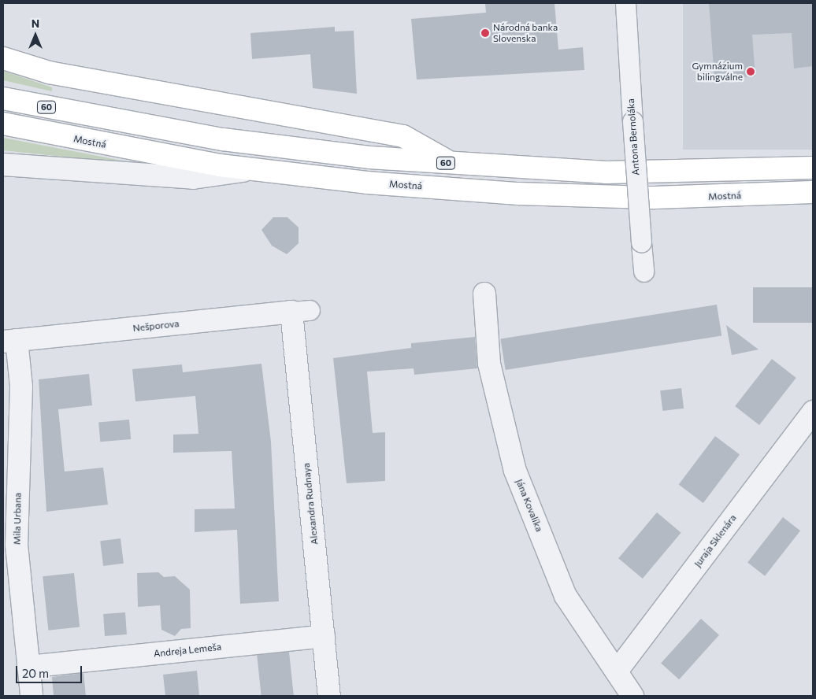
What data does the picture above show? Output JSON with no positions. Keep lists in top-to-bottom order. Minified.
{"streets":{"main road":["60","Mostná"],"street":["Antona Bernoláka","Nešporova","Alexandra Rudnaya","Jána Kovalíka","Mila Urbana","Juraja Sklenára","Andreja Lemeša"]},"crossings":[["Nešporova","Alexandra Rudnaya"],["Nešporova","Mila Urbana"],["Alexandra Rudnaya","Andreja Lemeša"],["Jána Kovalíka","Juraja Sklenára"],["Mila Urbana","Andreja Lemeša"]],"places":["Národná banka Slovenska","Gymnázium bilingválne"],"scale_bar":"20 m","north":"top"}
